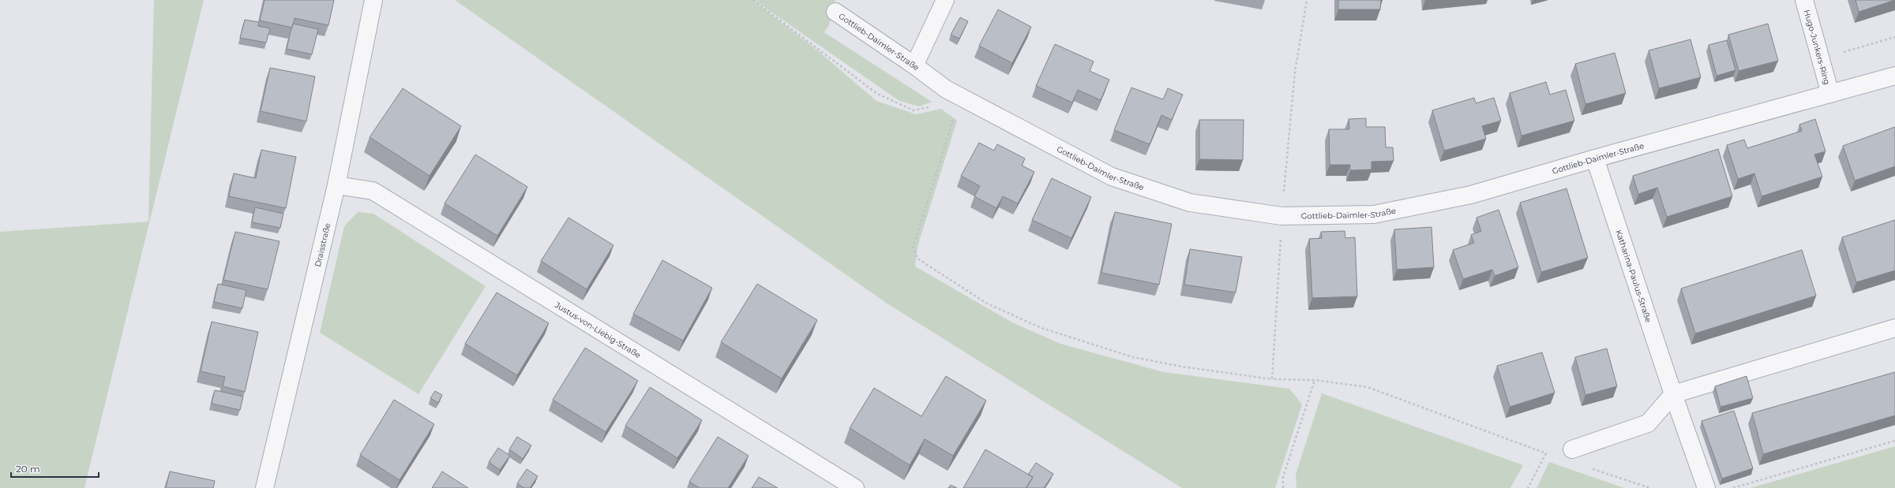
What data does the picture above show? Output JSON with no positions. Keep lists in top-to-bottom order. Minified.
{"streets":{"street":["Gottlieb-Daimler-Straße","Hugo-Junkers-Ring","Draisstraße","Katharina-Paulus-Straße","Justus-von-Liebig-Straße"]},"crossings":[["Gottlieb-Daimler-Straße","Hugo-Junkers-Ring"],["Gottlieb-Daimler-Straße","Katharina-Paulus-Straße"],["Draisstraße","Justus-von-Liebig-Straße"]],"scale_bar":"20 m"}
